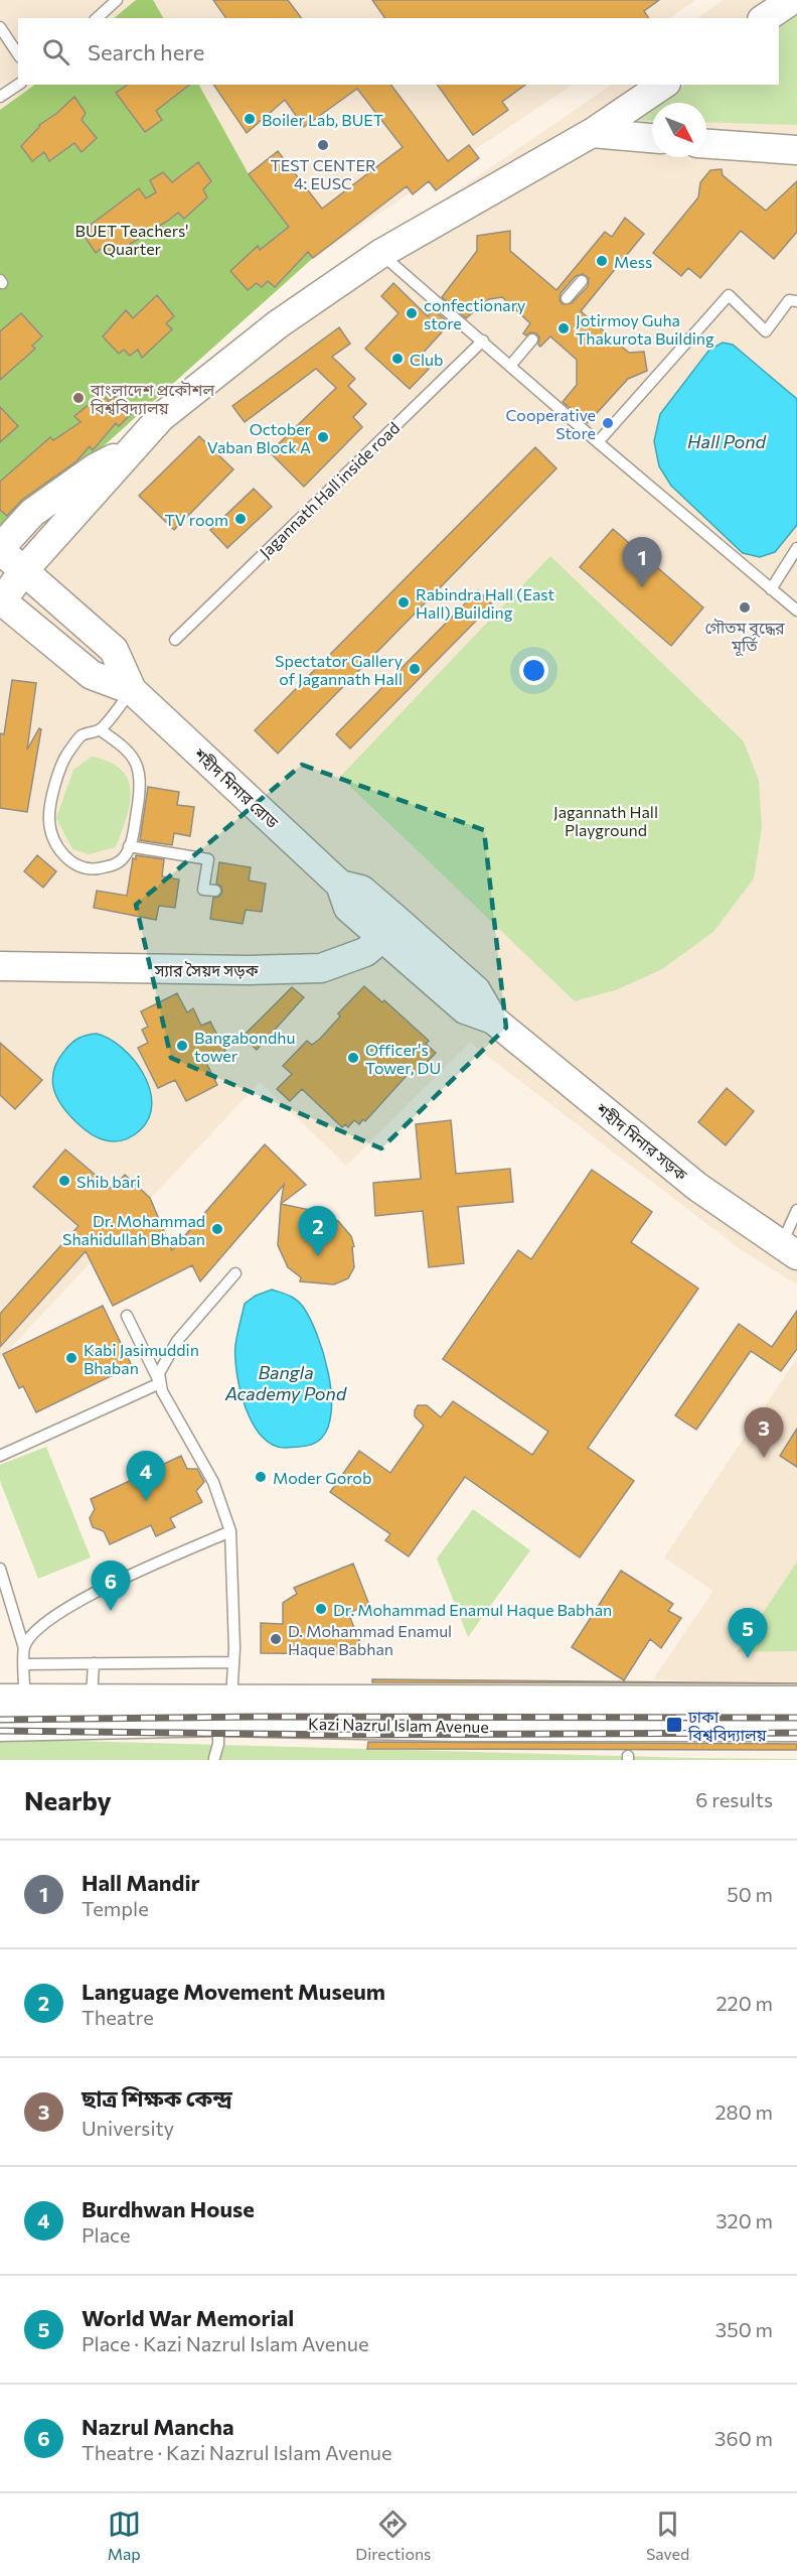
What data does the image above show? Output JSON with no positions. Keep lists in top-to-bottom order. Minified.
{"streets":{"main road":["শহীদ মিনার রোড","স্যার সৈয়দ সড়ক","শহীদ মিনার সড়ক","Kazi Nazrul Islam Avenue"],"lane":["Jagannath Hall inside road"]},"crossings":[["শহীদ মিনার রোড","স্যার সৈয়দ সড়ক"],["শহীদ মিনার রোড","শহীদ মিনার সড়ক"],["স্যার সৈয়দ সড়ক","শহীদ মিনার সড়ক"]],"water":["Hall Pond","Bangla Academy Pond"],"parks":["BUET Teachers' Quarter","Jagannath Hall Playground"],"places":{"other":["Boiler Lab, BUET","TEST CENTER 4: EUSC","Mess","confectionary store","Jotirmoy Guha Thakurota Building","Club","বাংলাদেশ প্রকৌশল বিশ্ববিদ্যালয়","Cooperative Store","October Vaban Block A","TV room","Rabindra Hall (East Hall) Building","গৌতম বুদ্ধের মূর্তি","Spectator Gallery of Jagannath Hall","Bangabondhu tower","Officer's Tower, DU","Shib bari","Dr. Mohammad Shahidullah Bhaban","Kabi Jasimuddin Bhaban","Moder Gorob","Dr. Mohammad Enamul Haque Babhan","D. Mohammad Enamul Haque Babhan"],"transit":["ঢাকা বিশ্ববিদ্যালয়"]},"north":"bottom right","page":{"search":"Search here","pins":["1","2","3","4","6","5"],"heading":["Nearby","6 results"],"list":[{"mark":"1","name":"Hall Mandir","note":"Temple","value":"50 m"},{"mark":"2","name":"Language Movement Museum","note":"Theatre","value":"220 m"},{"mark":"3","name":"ছাত্র শিক্ষক কেন্দ্র","note":"University","value":"280 m"},{"mark":"4","name":"Burdhwan House","note":"Place","value":"320 m"},{"mark":"5","name":"World War Memorial","note":"Place · Kazi Nazrul Islam Avenue","value":"350 m"},{"mark":"6","name":"Nazrul Mancha","note":"Theatre · Kazi Nazrul Islam Avenue","value":"360 m"}],"nav":["Map","Directions","Saved"]}}
